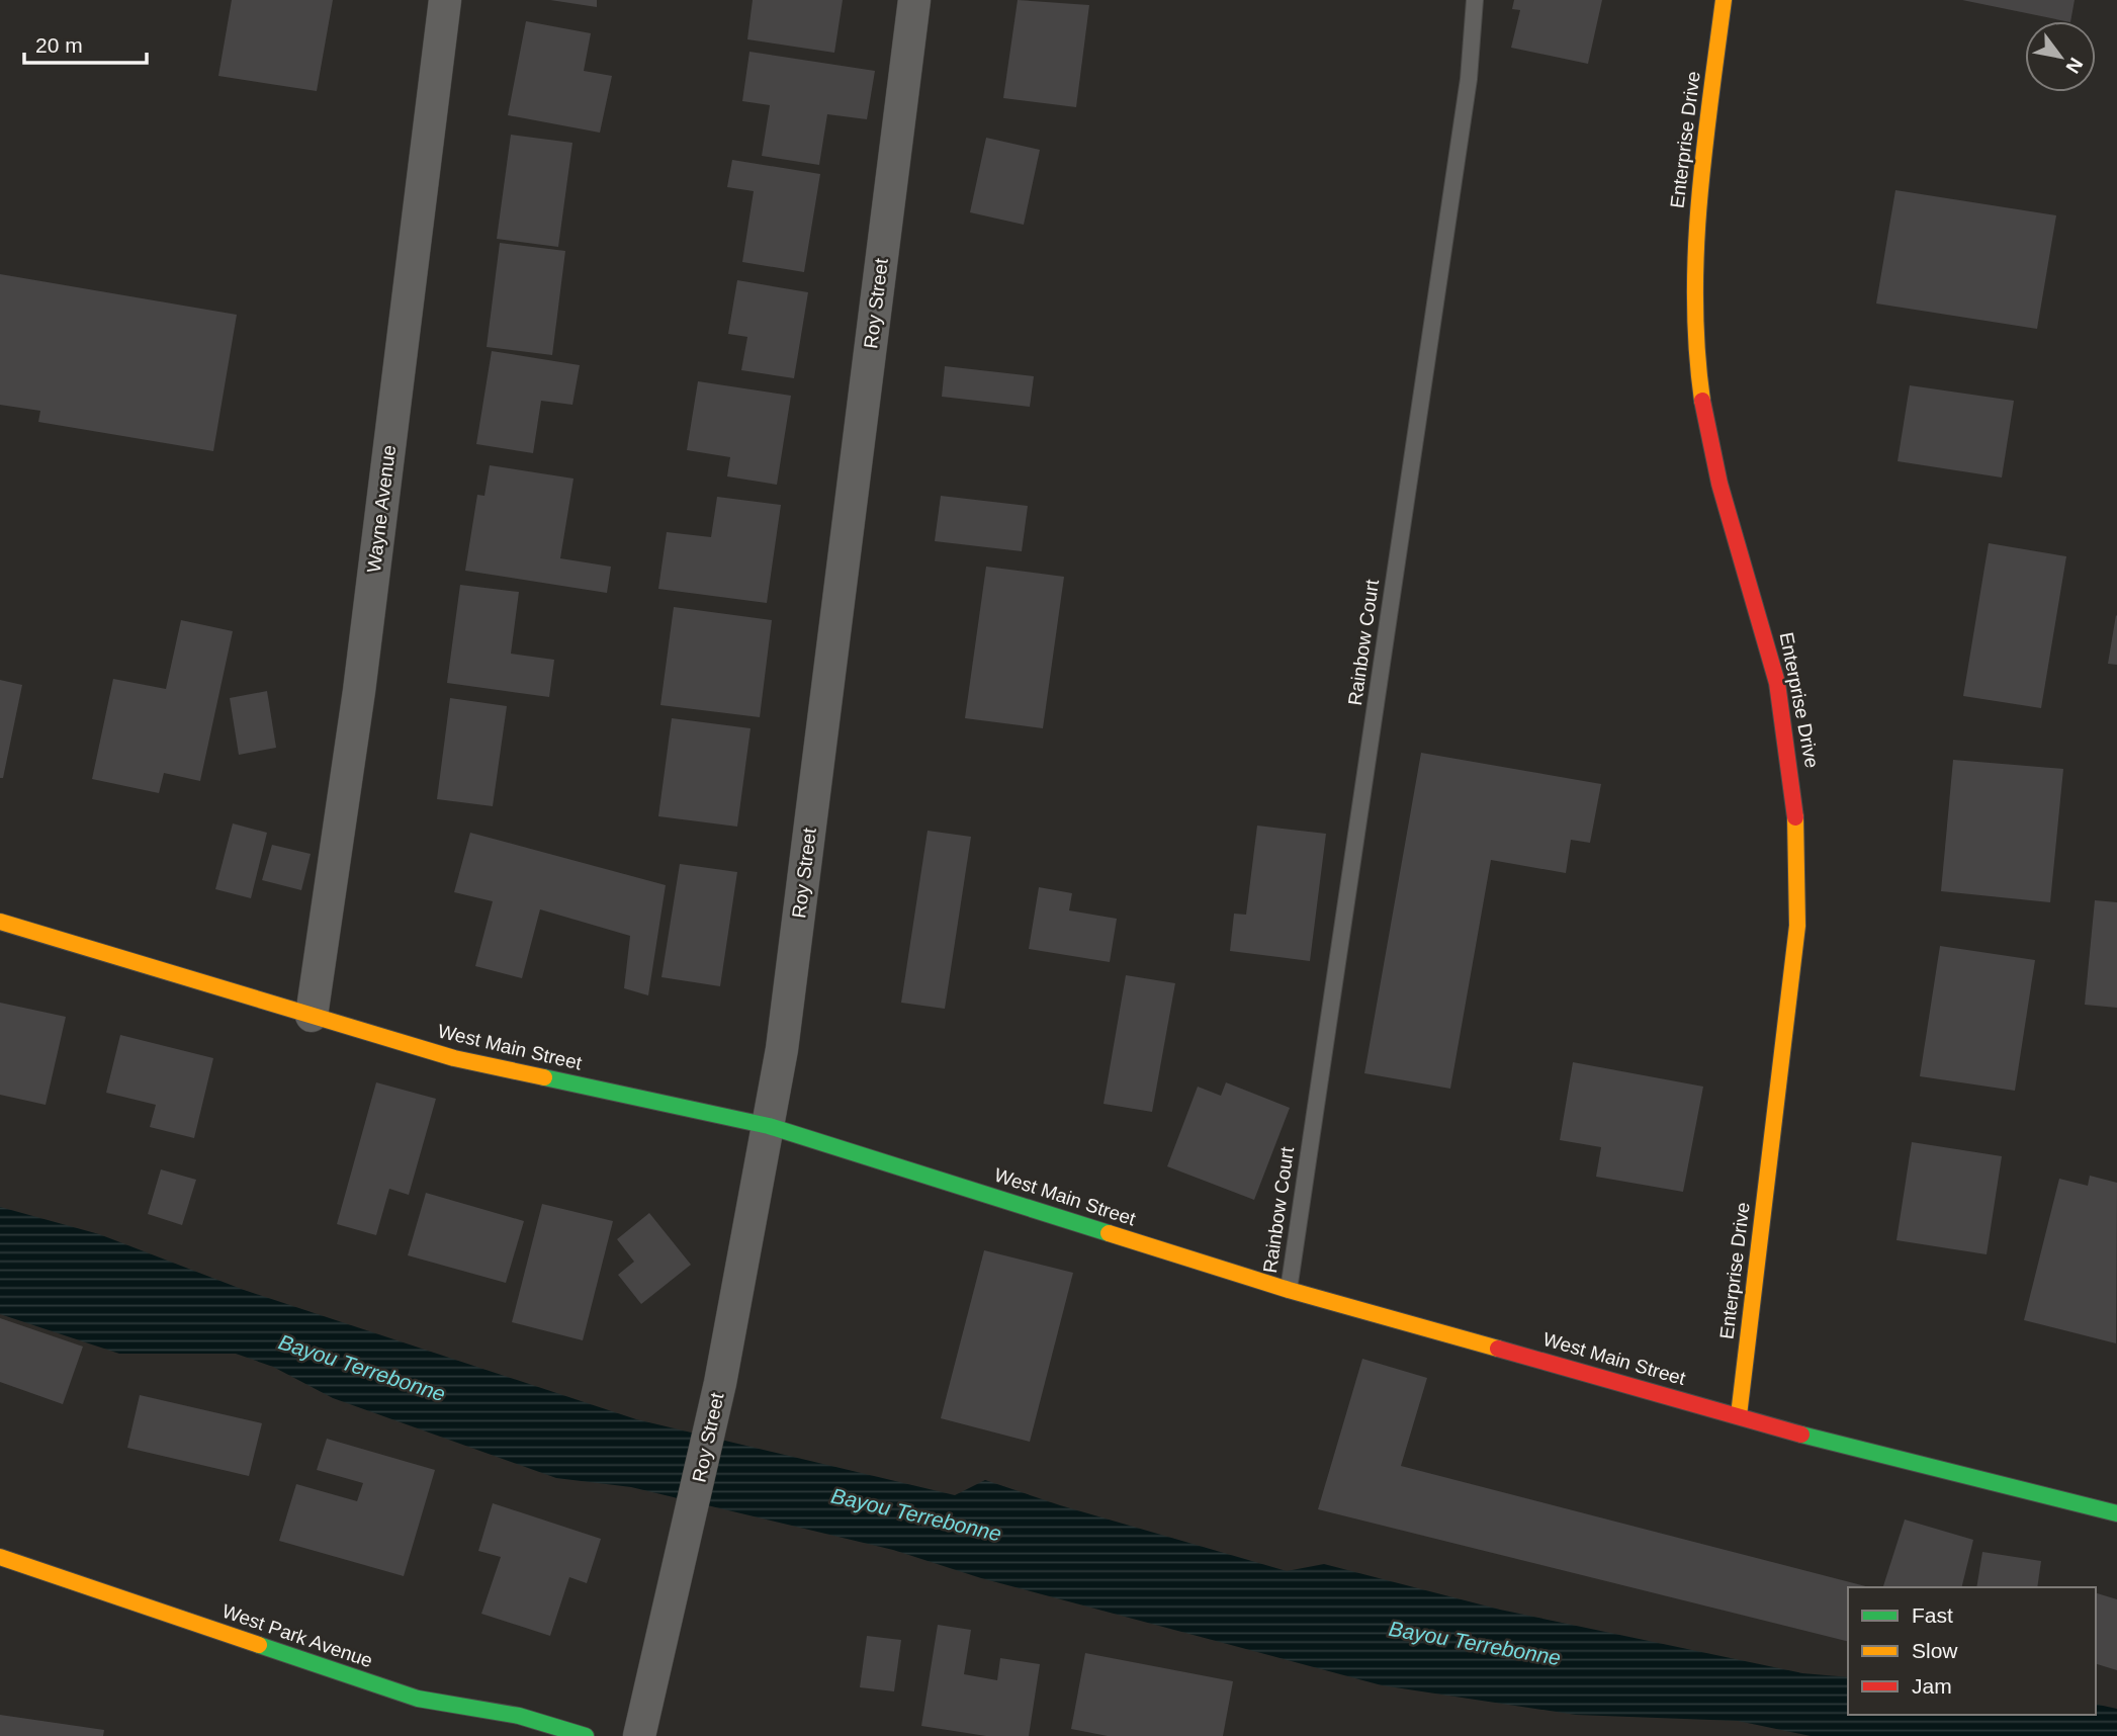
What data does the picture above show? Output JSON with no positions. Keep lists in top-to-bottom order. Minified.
{"streets":{"main road":["Enterprise Drive","West Main Street","West Park Avenue"],"street":["Roy Street","Wayne Avenue"],"lane":["Rainbow Court"]},"crossings":[["Enterprise Drive","West Main Street"],["Roy Street","West Main Street"],["Wayne Avenue","West Main Street"],["Rainbow Court","West Main Street"]],"water":["Bayou Terrebonne"],"legend":["Fast","Slow","Jam"],"scale_bar":"20 m","north":"bottom right"}
